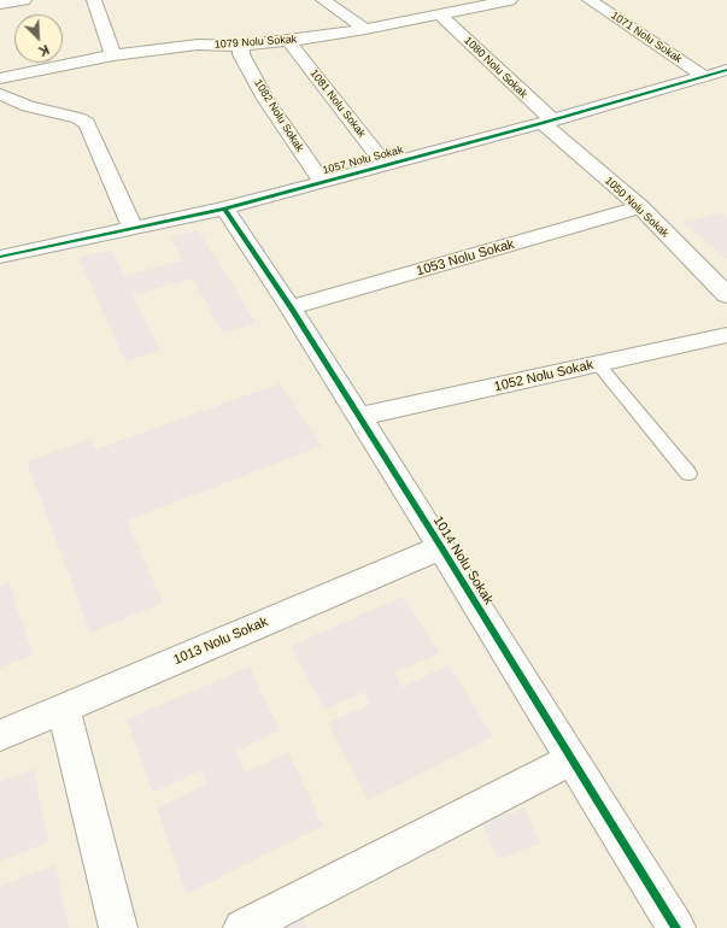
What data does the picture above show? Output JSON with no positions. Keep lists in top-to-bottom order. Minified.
{"streets":{"street":["1071 Nolu Sokak","1079 Nolu Sokak","1080 Nolu Sokak","1081 Nolu Sokak","1082 Nolu Sokak","1057 Nolu Sokak","1050 Nolu Sokak","1053 Nolu Sokak","1052 Nolu Sokak","1014 Nolu Sokak","1013 Nolu Sokak"]},"crossings":[["1071 Nolu Sokak","1057 Nolu Sokak"],["1079 Nolu Sokak","1080 Nolu Sokak"],["1079 Nolu Sokak","1081 Nolu Sokak"],["1079 Nolu Sokak","1082 Nolu Sokak"],["1080 Nolu Sokak","1057 Nolu Sokak"],["1080 Nolu Sokak","1050 Nolu Sokak"],["1081 Nolu Sokak","1057 Nolu Sokak"],["1082 Nolu Sokak","1057 Nolu Sokak"],["1057 Nolu Sokak","1050 Nolu Sokak"],["1057 Nolu Sokak","1014 Nolu Sokak"],["1050 Nolu Sokak","1053 Nolu Sokak"],["1053 Nolu Sokak","1014 Nolu Sokak"],["1052 Nolu Sokak","1014 Nolu Sokak"],["1014 Nolu Sokak","1013 Nolu Sokak"]],"north":"bottom right"}
